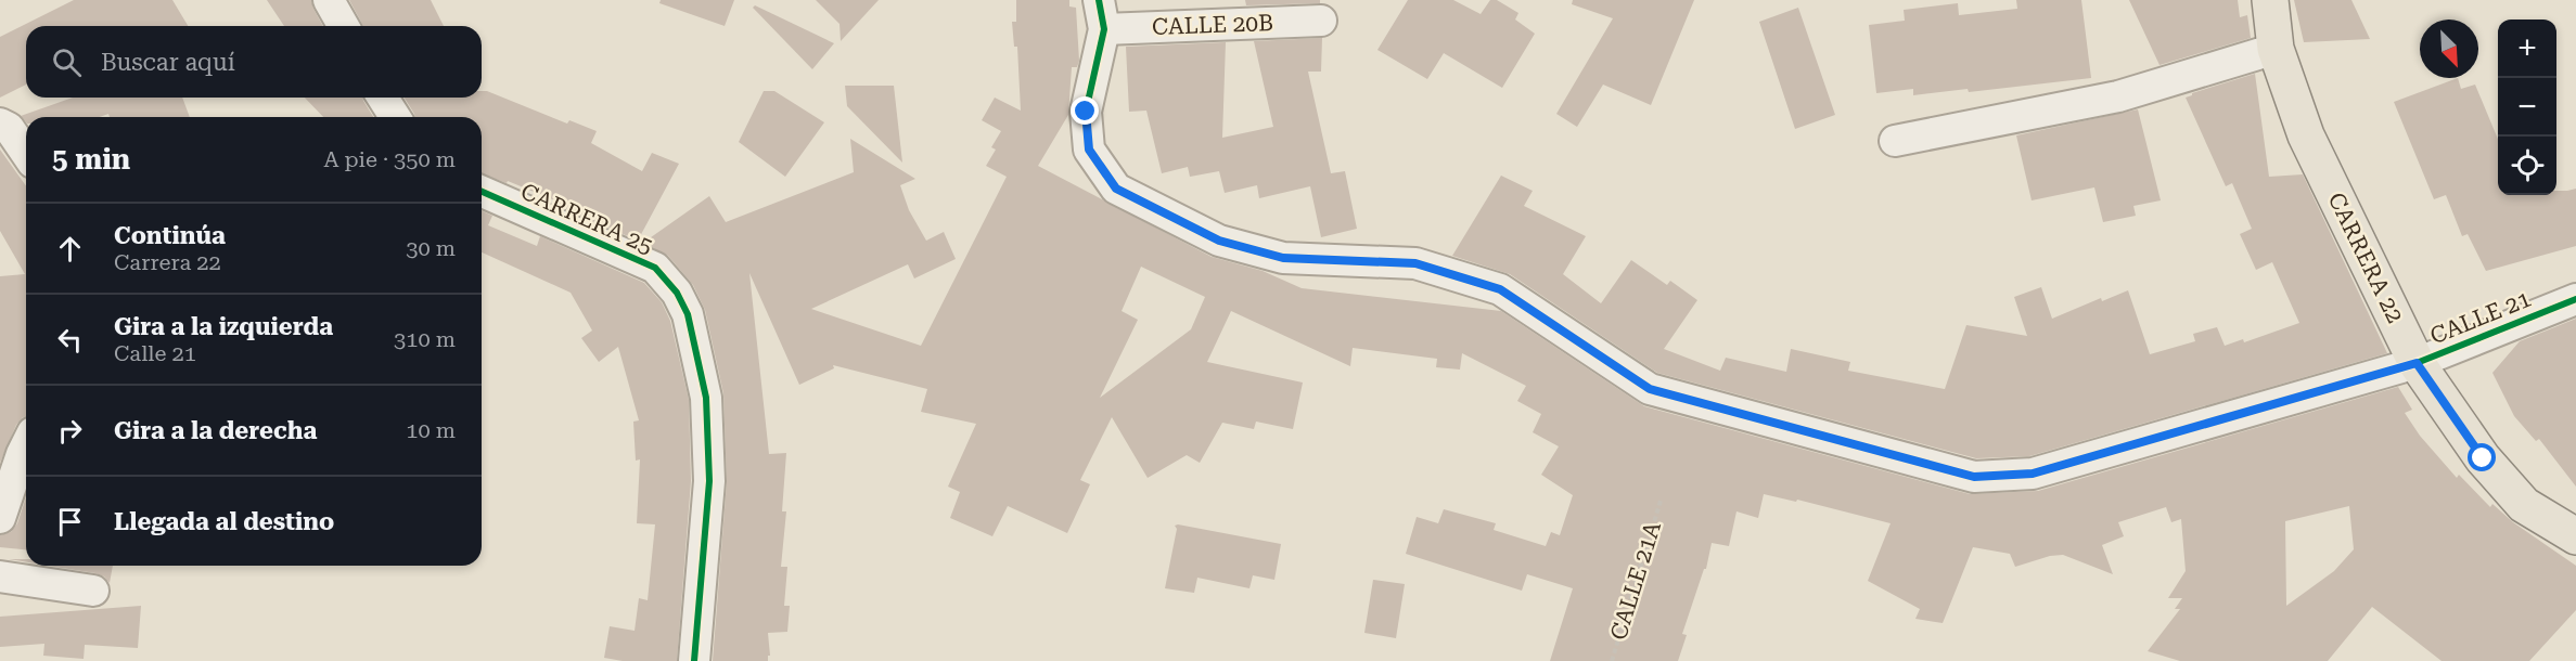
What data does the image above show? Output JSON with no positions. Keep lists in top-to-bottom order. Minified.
{"streets":{"main road":["CARRERA 22"],"street":["CALLE 20B","CARRERA 25","CALLE 21"],"path":["CALLE 21A"]},"crossings":[["CALLE 20B","CALLE 21"],["CARRERA 22","CALLE 21"]],"north":"bottom right","page":{"map_buttons":["+","−"],"search":"Buscar aquí","heading":["5 min","A pie · 350 m"],"list":[["Continúa","Carrera 22","30 m"],["Gira a la izquierda","Calle 21","310 m"],["Gira a la derecha","10 m"],"Llegada al destino"]}}
